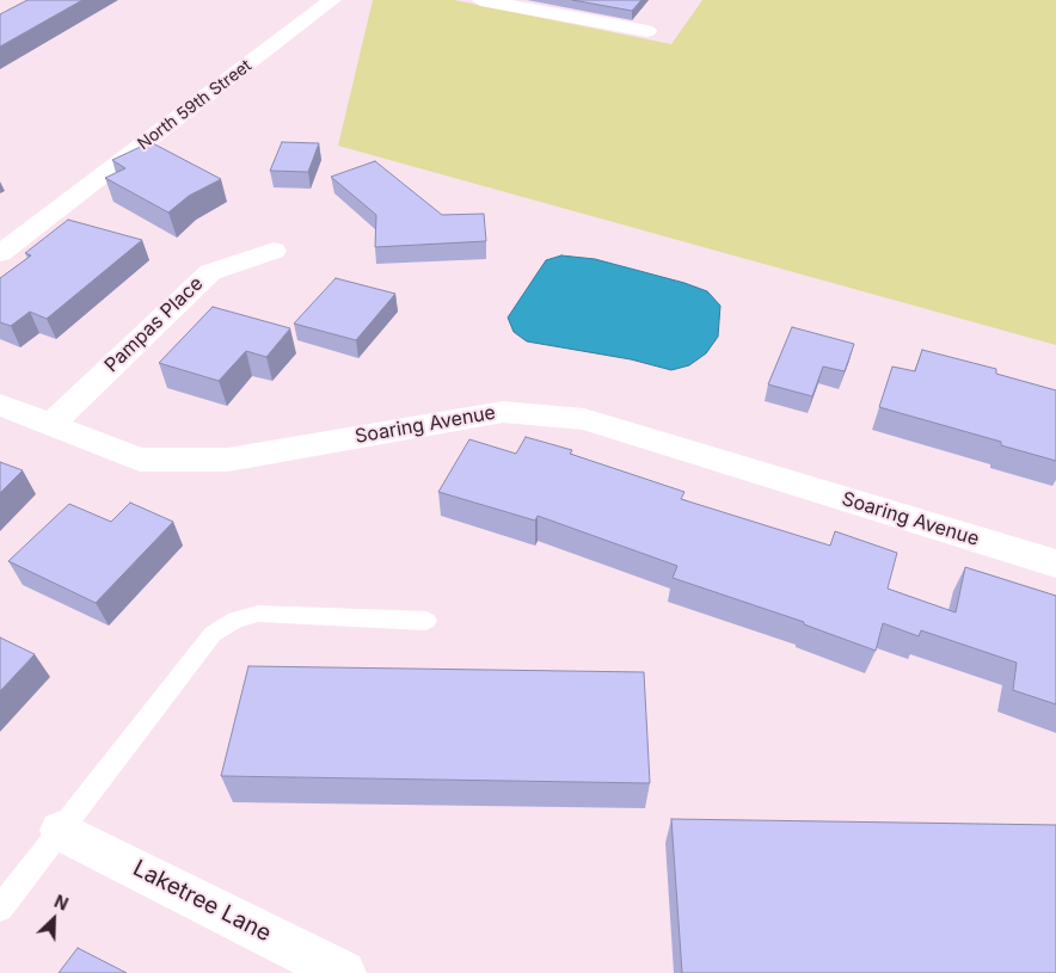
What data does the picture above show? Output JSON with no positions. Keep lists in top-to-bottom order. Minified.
{"streets":{"street":["North 59th Street","Pampas Place","Soaring Avenue","Laketree Lane"]},"crossings":[["Pampas Place","Soaring Avenue"]],"north":"top right"}
